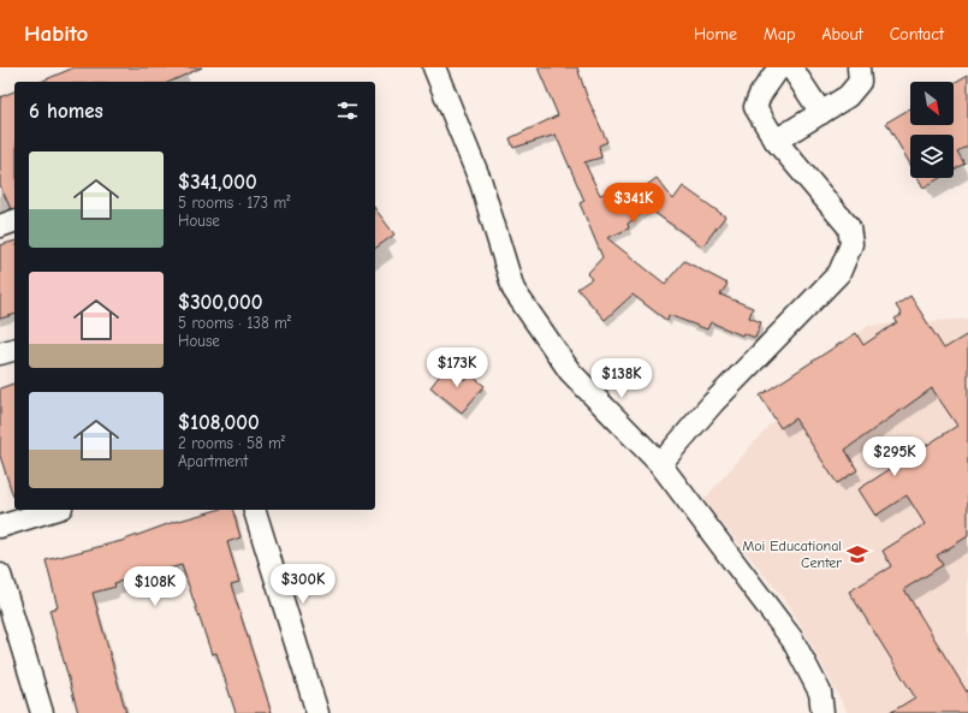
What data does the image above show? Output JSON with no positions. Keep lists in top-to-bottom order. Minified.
{"places":{"school or university":["Moi Educational Center"]},"north":"bottom right","page":{"header":"Habito","nav":["Home","Map","About","Contact"],"heading":"6 homes","list":[{"name":"$341,000","note":"5 rooms · 173 m² · House"},{"name":"$300,000","note":"5 rooms · 138 m² · House"},{"name":"$108,000","note":"2 rooms · 58 m² · Apartment"}],"price":["$341K","$173K","$138K","$295K","$300K","$108K"]}}
